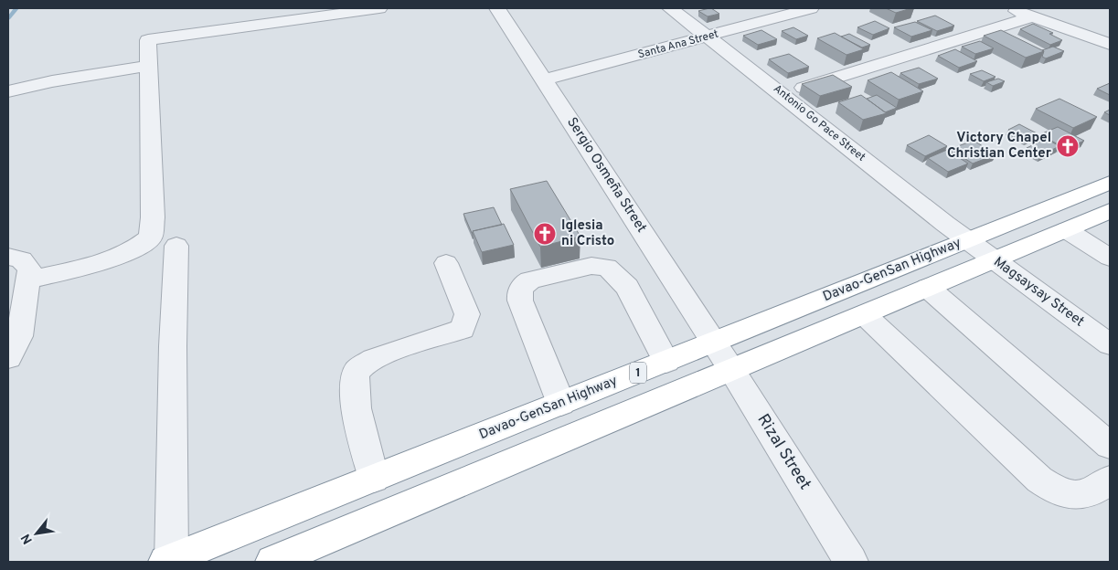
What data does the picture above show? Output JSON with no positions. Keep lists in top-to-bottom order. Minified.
{"streets":{"highway":["Davao-GenSan Highway","1"],"street":["Santa Ana Street","Antonio Go Pace Street","Sergio Osmeña Street","Magsaysay Street","Rizal Street"]},"crossings":[["Santa Ana Street","Antonio Go Pace Street"],["Santa Ana Street","Sergio Osmeña Street"],["Antonio Go Pace Street","Davao-GenSan Highway"],["Antonio Go Pace Street","Magsaysay Street"],["Sergio Osmeña Street","Davao-GenSan Highway"],["Sergio Osmeña Street","Rizal Street"],["Davao-GenSan Highway","Magsaysay Street"],["Davao-GenSan Highway","Rizal Street"]],"places":{"church":["Victory Chapel Christian Center","Iglesia ni Cristo"]},"north":"bottom left"}
